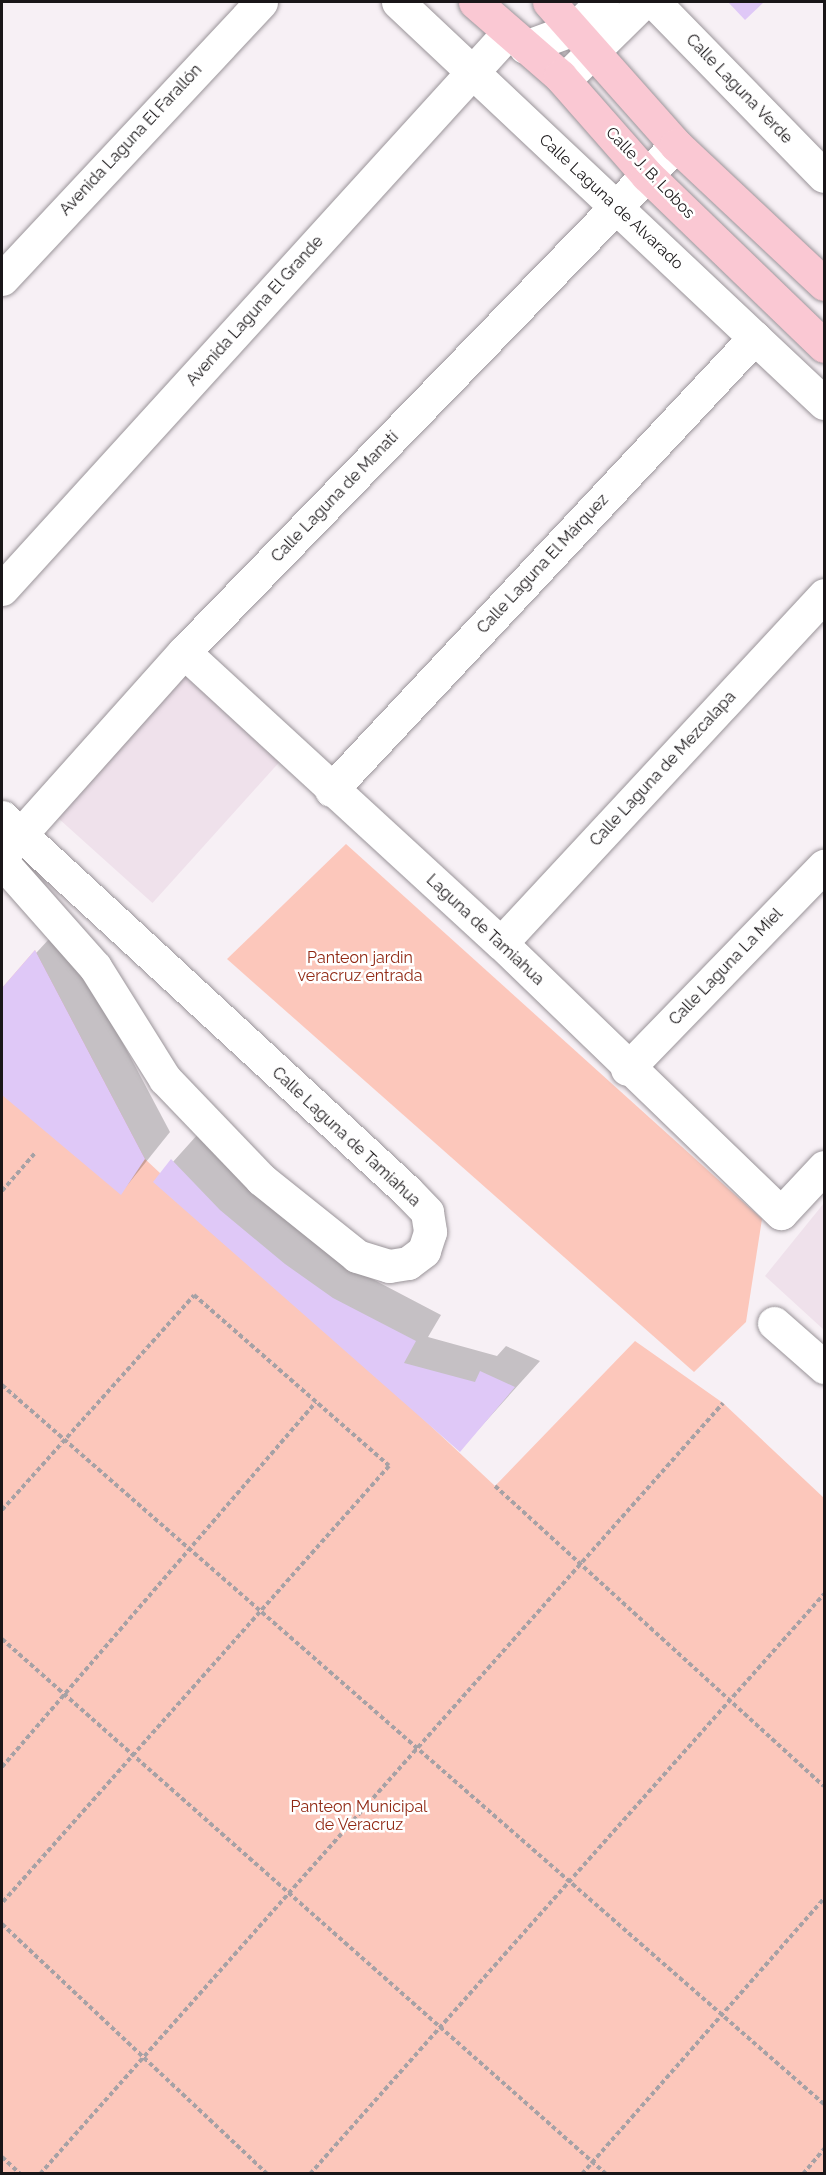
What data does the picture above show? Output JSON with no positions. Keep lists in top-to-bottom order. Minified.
{"streets":{"main road":["Calle J. B. Lobos"],"street":["Calle Laguna Verde","Avenida Laguna El Farallón","Calle Laguna de Alvarado","Avenida Laguna El Grande","Calle Laguna de Manatí","Calle Laguna El Márquez","Calle Laguna de Mezcalapa","Laguna de Tamiahua","Calle Laguna La Miel","Calle Laguna de Tamiahua"]},"crossings":[["Calle J. B. Lobos","Avenida Laguna El Grande"],["Calle J. B. Lobos","Calle Laguna de Manatí"],["Calle Laguna de Alvarado","Avenida Laguna El Grande"],["Calle Laguna de Alvarado","Calle Laguna de Manatí"],["Calle Laguna de Alvarado","Calle Laguna El Márquez"],["Calle Laguna de Manatí","Laguna de Tamiahua"],["Calle Laguna de Manatí","Calle Laguna de Tamiahua"],["Calle Laguna El Márquez","Laguna de Tamiahua"],["Calle Laguna de Mezcalapa","Laguna de Tamiahua"],["Laguna de Tamiahua","Calle Laguna La Miel"]],"parks":["Panteon jardin veracruz entrada","Panteon Municipal de Veracruz"]}
